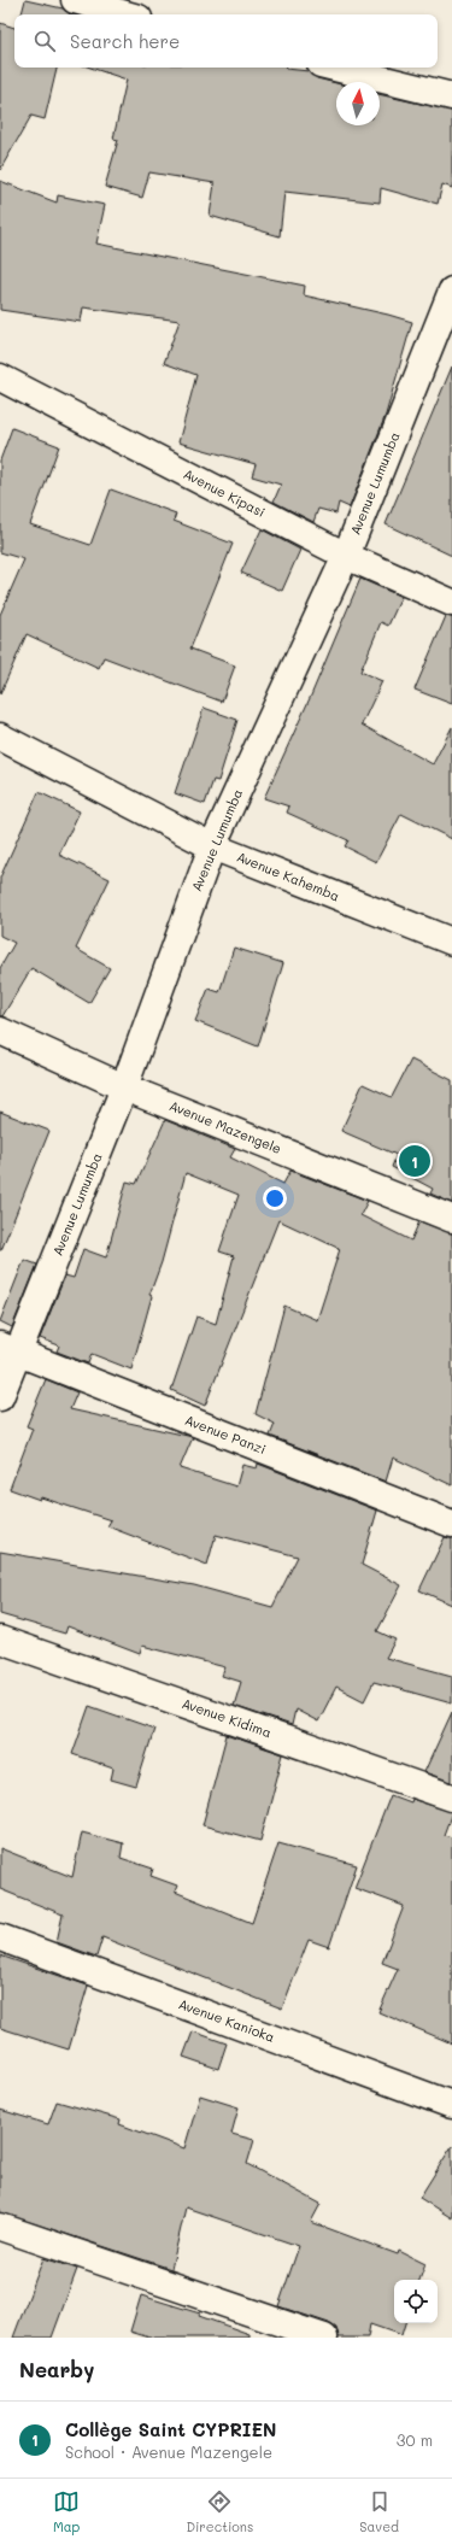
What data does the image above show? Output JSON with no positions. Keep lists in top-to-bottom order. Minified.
{"streets":{"street":["Avenue Lumumba","Avenue Kipasi","Avenue Kahemba","Avenue Mazengele","Avenue Panzi","Avenue Kidima","Avenue Kanioka"]},"crossings":[["Avenue Lumumba","Avenue Kipasi"],["Avenue Lumumba","Avenue Kahemba"],["Avenue Lumumba","Avenue Mazengele"],["Avenue Lumumba","Avenue Panzi"]],"north":"top","page":{"search":"Search here","pins":"1","heading":"Nearby","list":[{"mark":"1","name":"Collège Saint CYPRIEN","note":"School · Avenue Mazengele","value":"30 m"}],"nav":["Map","Directions","Saved"]}}
